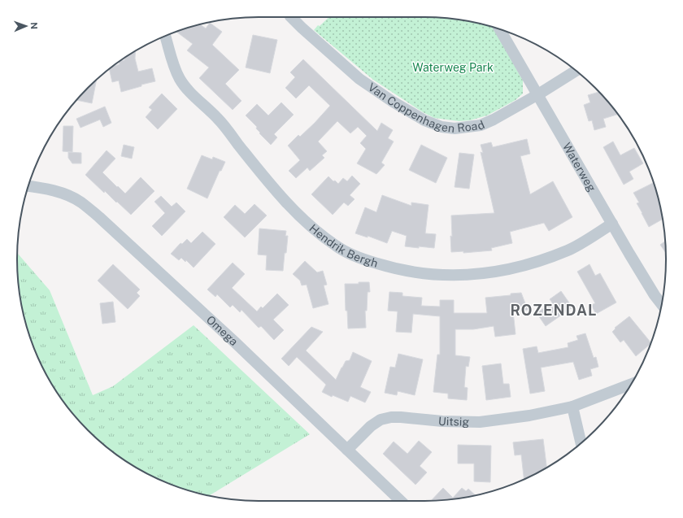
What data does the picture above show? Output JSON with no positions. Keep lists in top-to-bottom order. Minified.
{"streets":{"street":["Van Coppenhagen Road","Waterweg","Hendrik Bergh","Omega","Uitsig"]},"crossings":[["Van Coppenhagen Road","Waterweg"],["Waterweg","Hendrik Bergh"],["Omega","Uitsig"]],"districts":["ROZENDAL"],"parks":["Waterweg Park"],"north":"right"}
